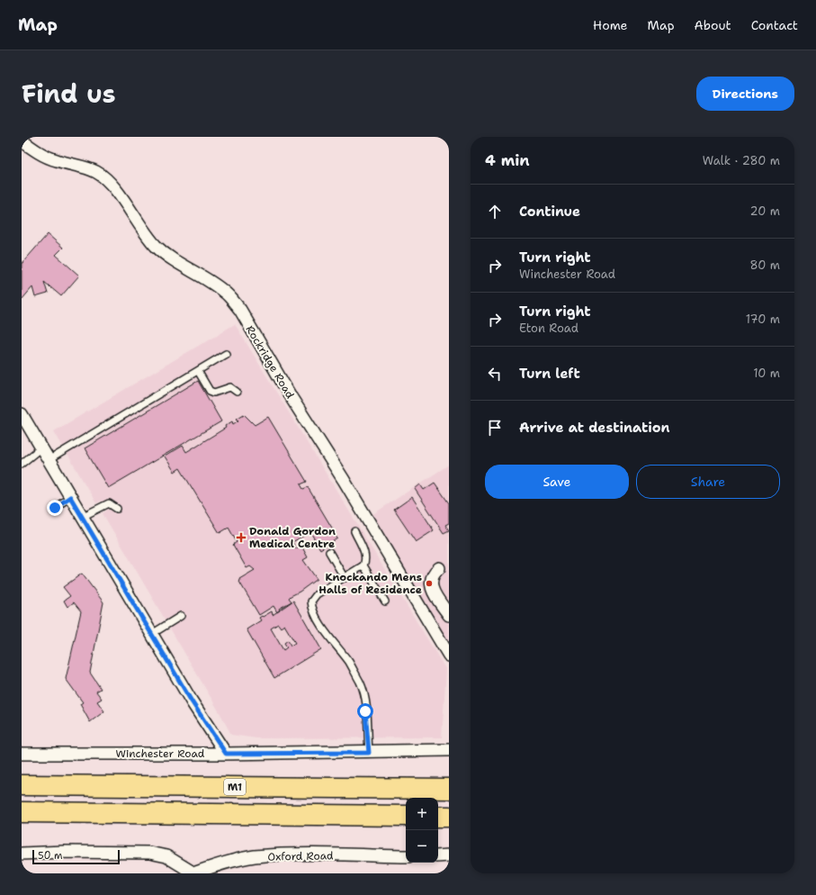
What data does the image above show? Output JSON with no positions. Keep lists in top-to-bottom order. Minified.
{"streets":{"highway":["M1"],"street":["Rockridge Road","Winchester Road","Oxford Road"]},"places":{"health":["Donald Gordon Medical Centre"],"other":["Knockando Mens Halls of Residence"]},"scale_bar":"50 m","page":{"header":"Map","nav":["Home","Map","About","Contact"],"title":"Find us","buttons":["Directions",["Save","Share"]],"heading":["4 min","Walk · 280 m"],"list":[["Continue","20 m"],["Turn right","Winchester Road","80 m"],["Turn right","Eton Road","170 m"],["Turn left","10 m"],"Arrive at destination"],"map_buttons":["+","−"],"scale":"50 m"}}
